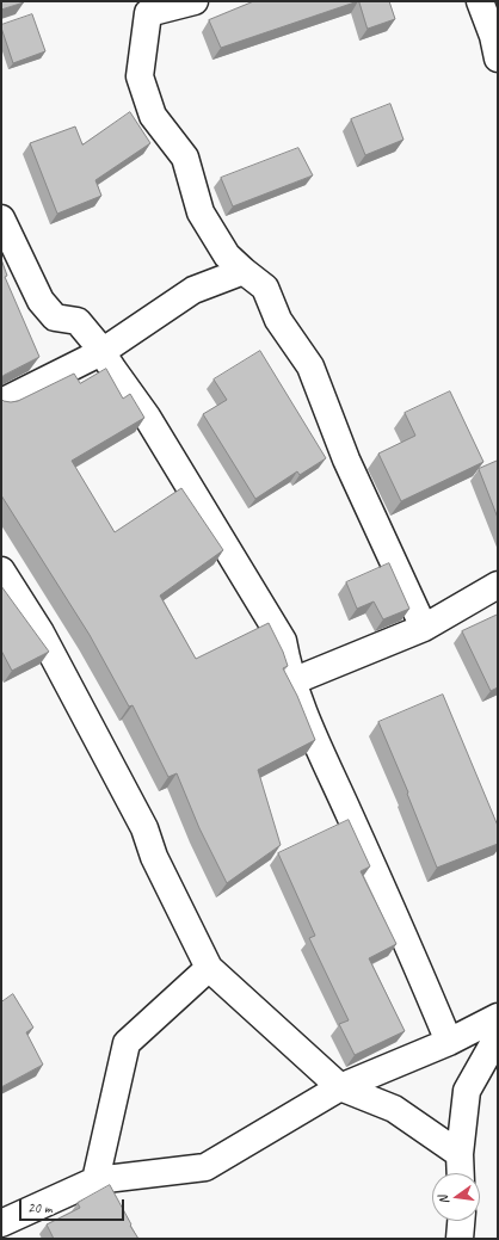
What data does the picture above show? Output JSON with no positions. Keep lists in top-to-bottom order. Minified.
{"scale_bar":"20 m","north":"left"}
